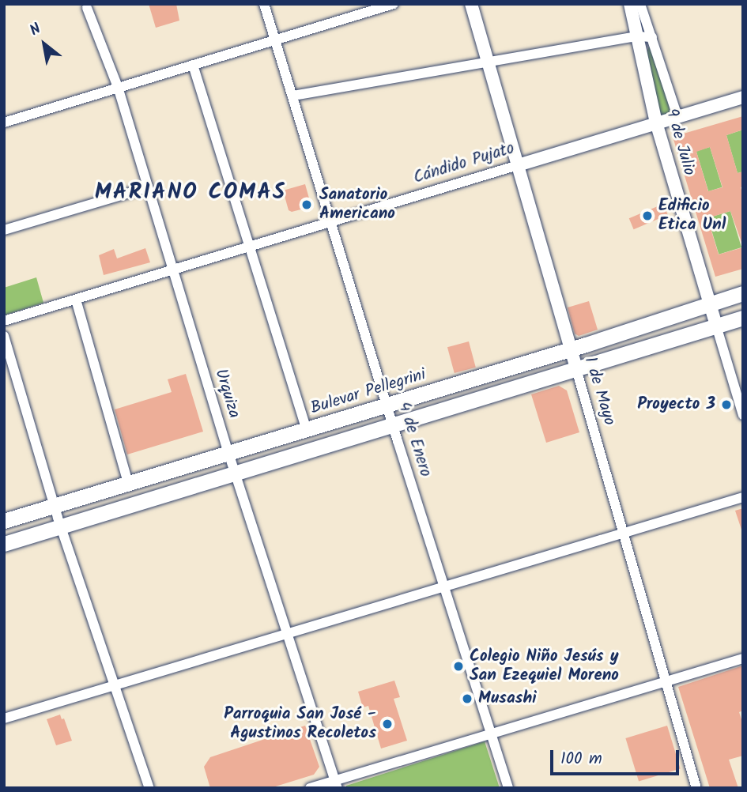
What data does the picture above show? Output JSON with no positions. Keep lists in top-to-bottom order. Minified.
{"streets":{"main road":["9 de Julio","Cándido Pujato","1 de Mayo","Bulevar Pellegrini"],"street":["Urquiza","4 de Enero"]},"crossings":[["9 de Julio","Cándido Pujato"],["9 de Julio","Bulevar Pellegrini"],["Cándido Pujato","1 de Mayo"],["Cándido Pujato","Urquiza"],["Cándido Pujato","4 de Enero"],["1 de Mayo","Bulevar Pellegrini"],["Bulevar Pellegrini","Urquiza"],["Bulevar Pellegrini","4 de Enero"]],"districts":["MARIANO COMAS"],"places":["Sanatorio Americano","Edificio Etica Unl","Proyecto 3","Colegio Niño Jesús y San Ezequiel Moreno","Musashi","Parroquia San José - Agustinos Recoletos"],"scale_bar":"100 m","north":"top left"}
